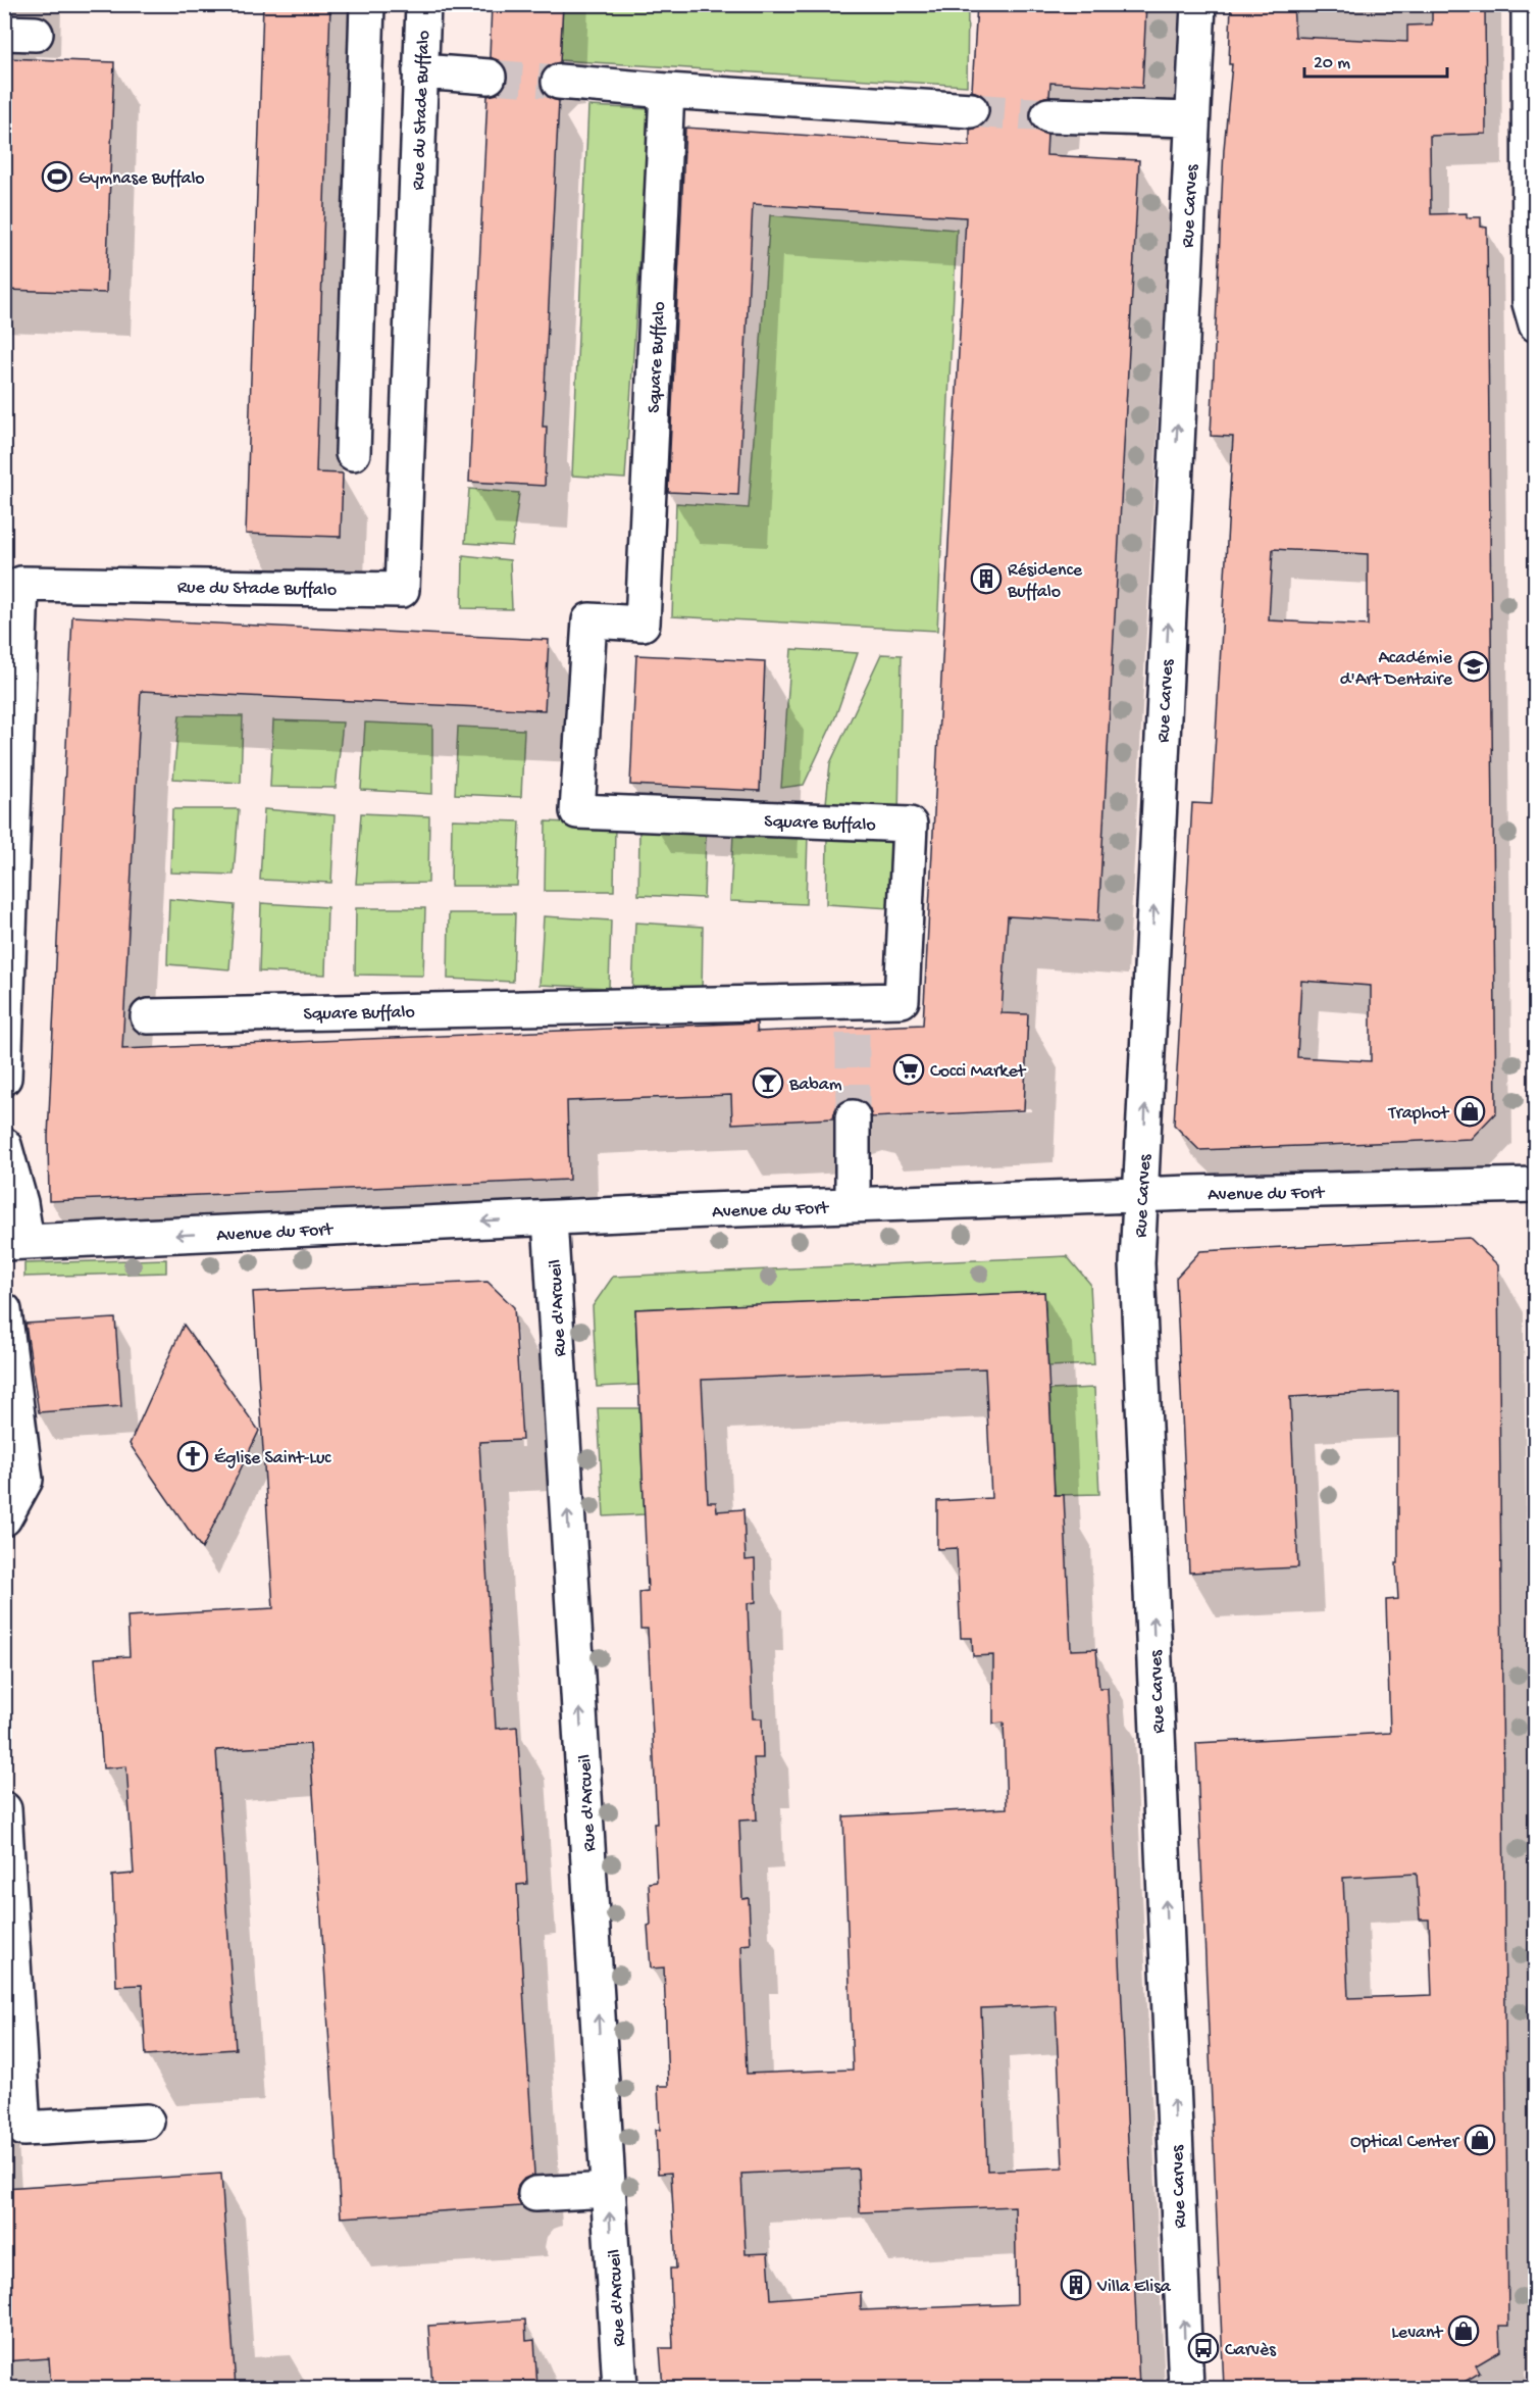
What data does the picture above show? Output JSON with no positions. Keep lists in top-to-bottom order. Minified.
{"streets":{"street":["Rue du Stade Buffalo","Rue Carves","Square Buffalo","Avenue du Fort","Rue d'Arcueil"]},"crossings":[["Rue Carves","Avenue du Fort"],["Avenue du Fort","Rue d'Arcueil"]],"one_way":["Rue Carves","Avenue du Fort","Rue d'Arcueil"],"places":{"sports":["Gymnase Buffalo"],"building":["Résidence Buffalo","Villa Elisa"],"school or university":["Académie d'Art Dentaire"],"supermarket":["Cocci Market"],"bar":["Babam"],"shop":["Traphot","Optical Center","Levant"],"church":["Église Saint-Luc"],"bus stop":["Carvès"]},"scale_bar":"20 m"}
